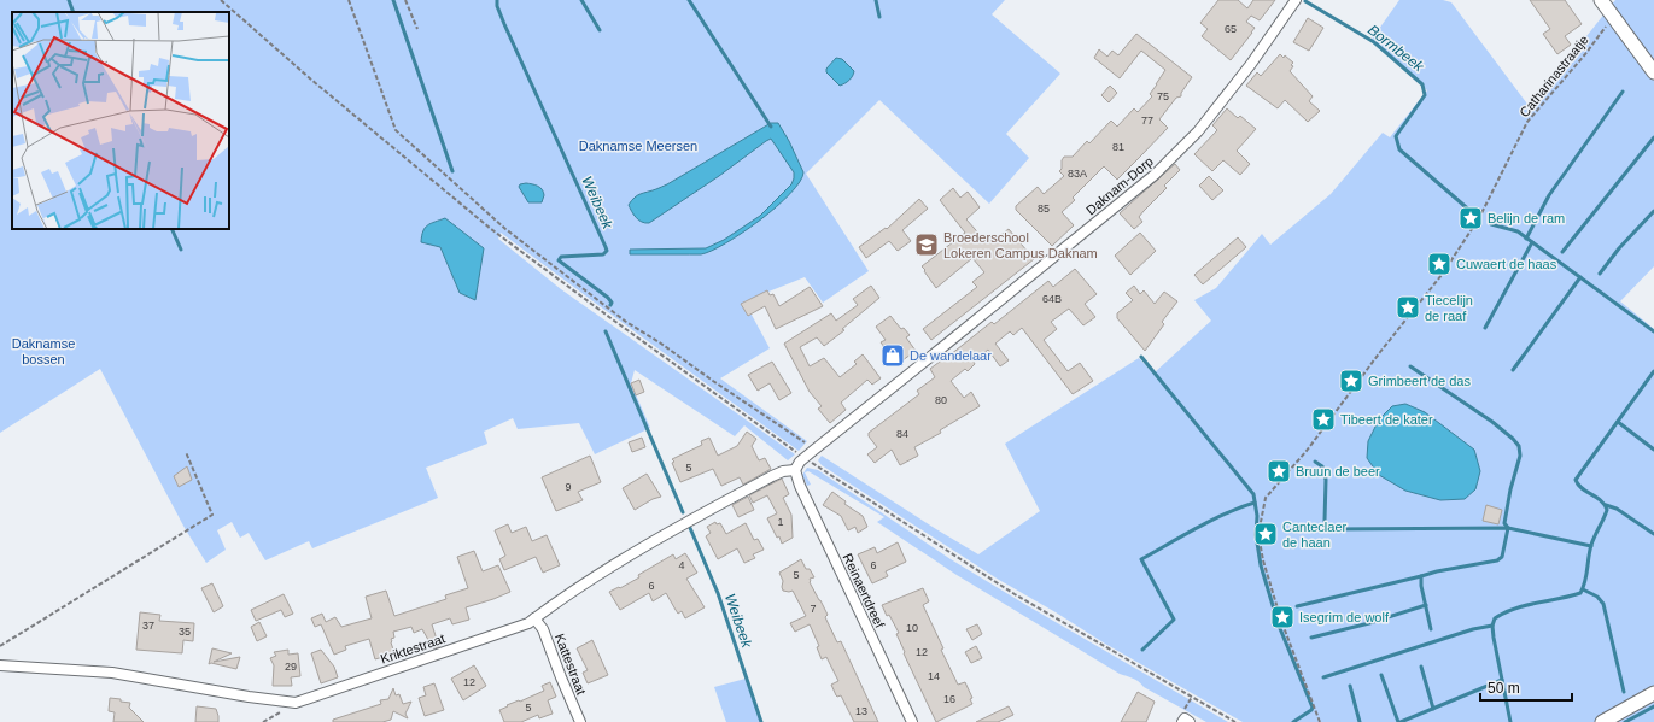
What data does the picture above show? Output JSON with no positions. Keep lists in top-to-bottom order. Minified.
{"streets":{"street":["Daknam-Dorp","Reinaertdreef","Kriktestraat","Kattestraat"],"path":["Catharinastraatje"]},"crossings":[["Daknam-Dorp","Reinaertdreef"],["Daknam-Dorp","Kriktestraat"],["Reinaertdreef","Kriktestraat"],["Kriktestraat","Kattestraat"]],"water":["Bormbeek","Weibeek"],"parks":["Daknamse Meersen","Daknamse bossen"],"places":{"place":["Belijn de ram","Cuwaert de haas","Tiecelijn de raaf","Grimbeert de das","Tibeert de kater","Bruun de beer","Canteclaer de haan","Isegrim de wolf"],"school or university":["Broederschool Lokeren Campus Daknam"],"shop":["De wandelaar"]},"house_numbers":["65","75","77","81","83A","85","64B","80","84","5","9","1","4","6","5","6","7","37","10","35","12","29","14","12","16","5","13"],"scale_bar":"50 m"}
